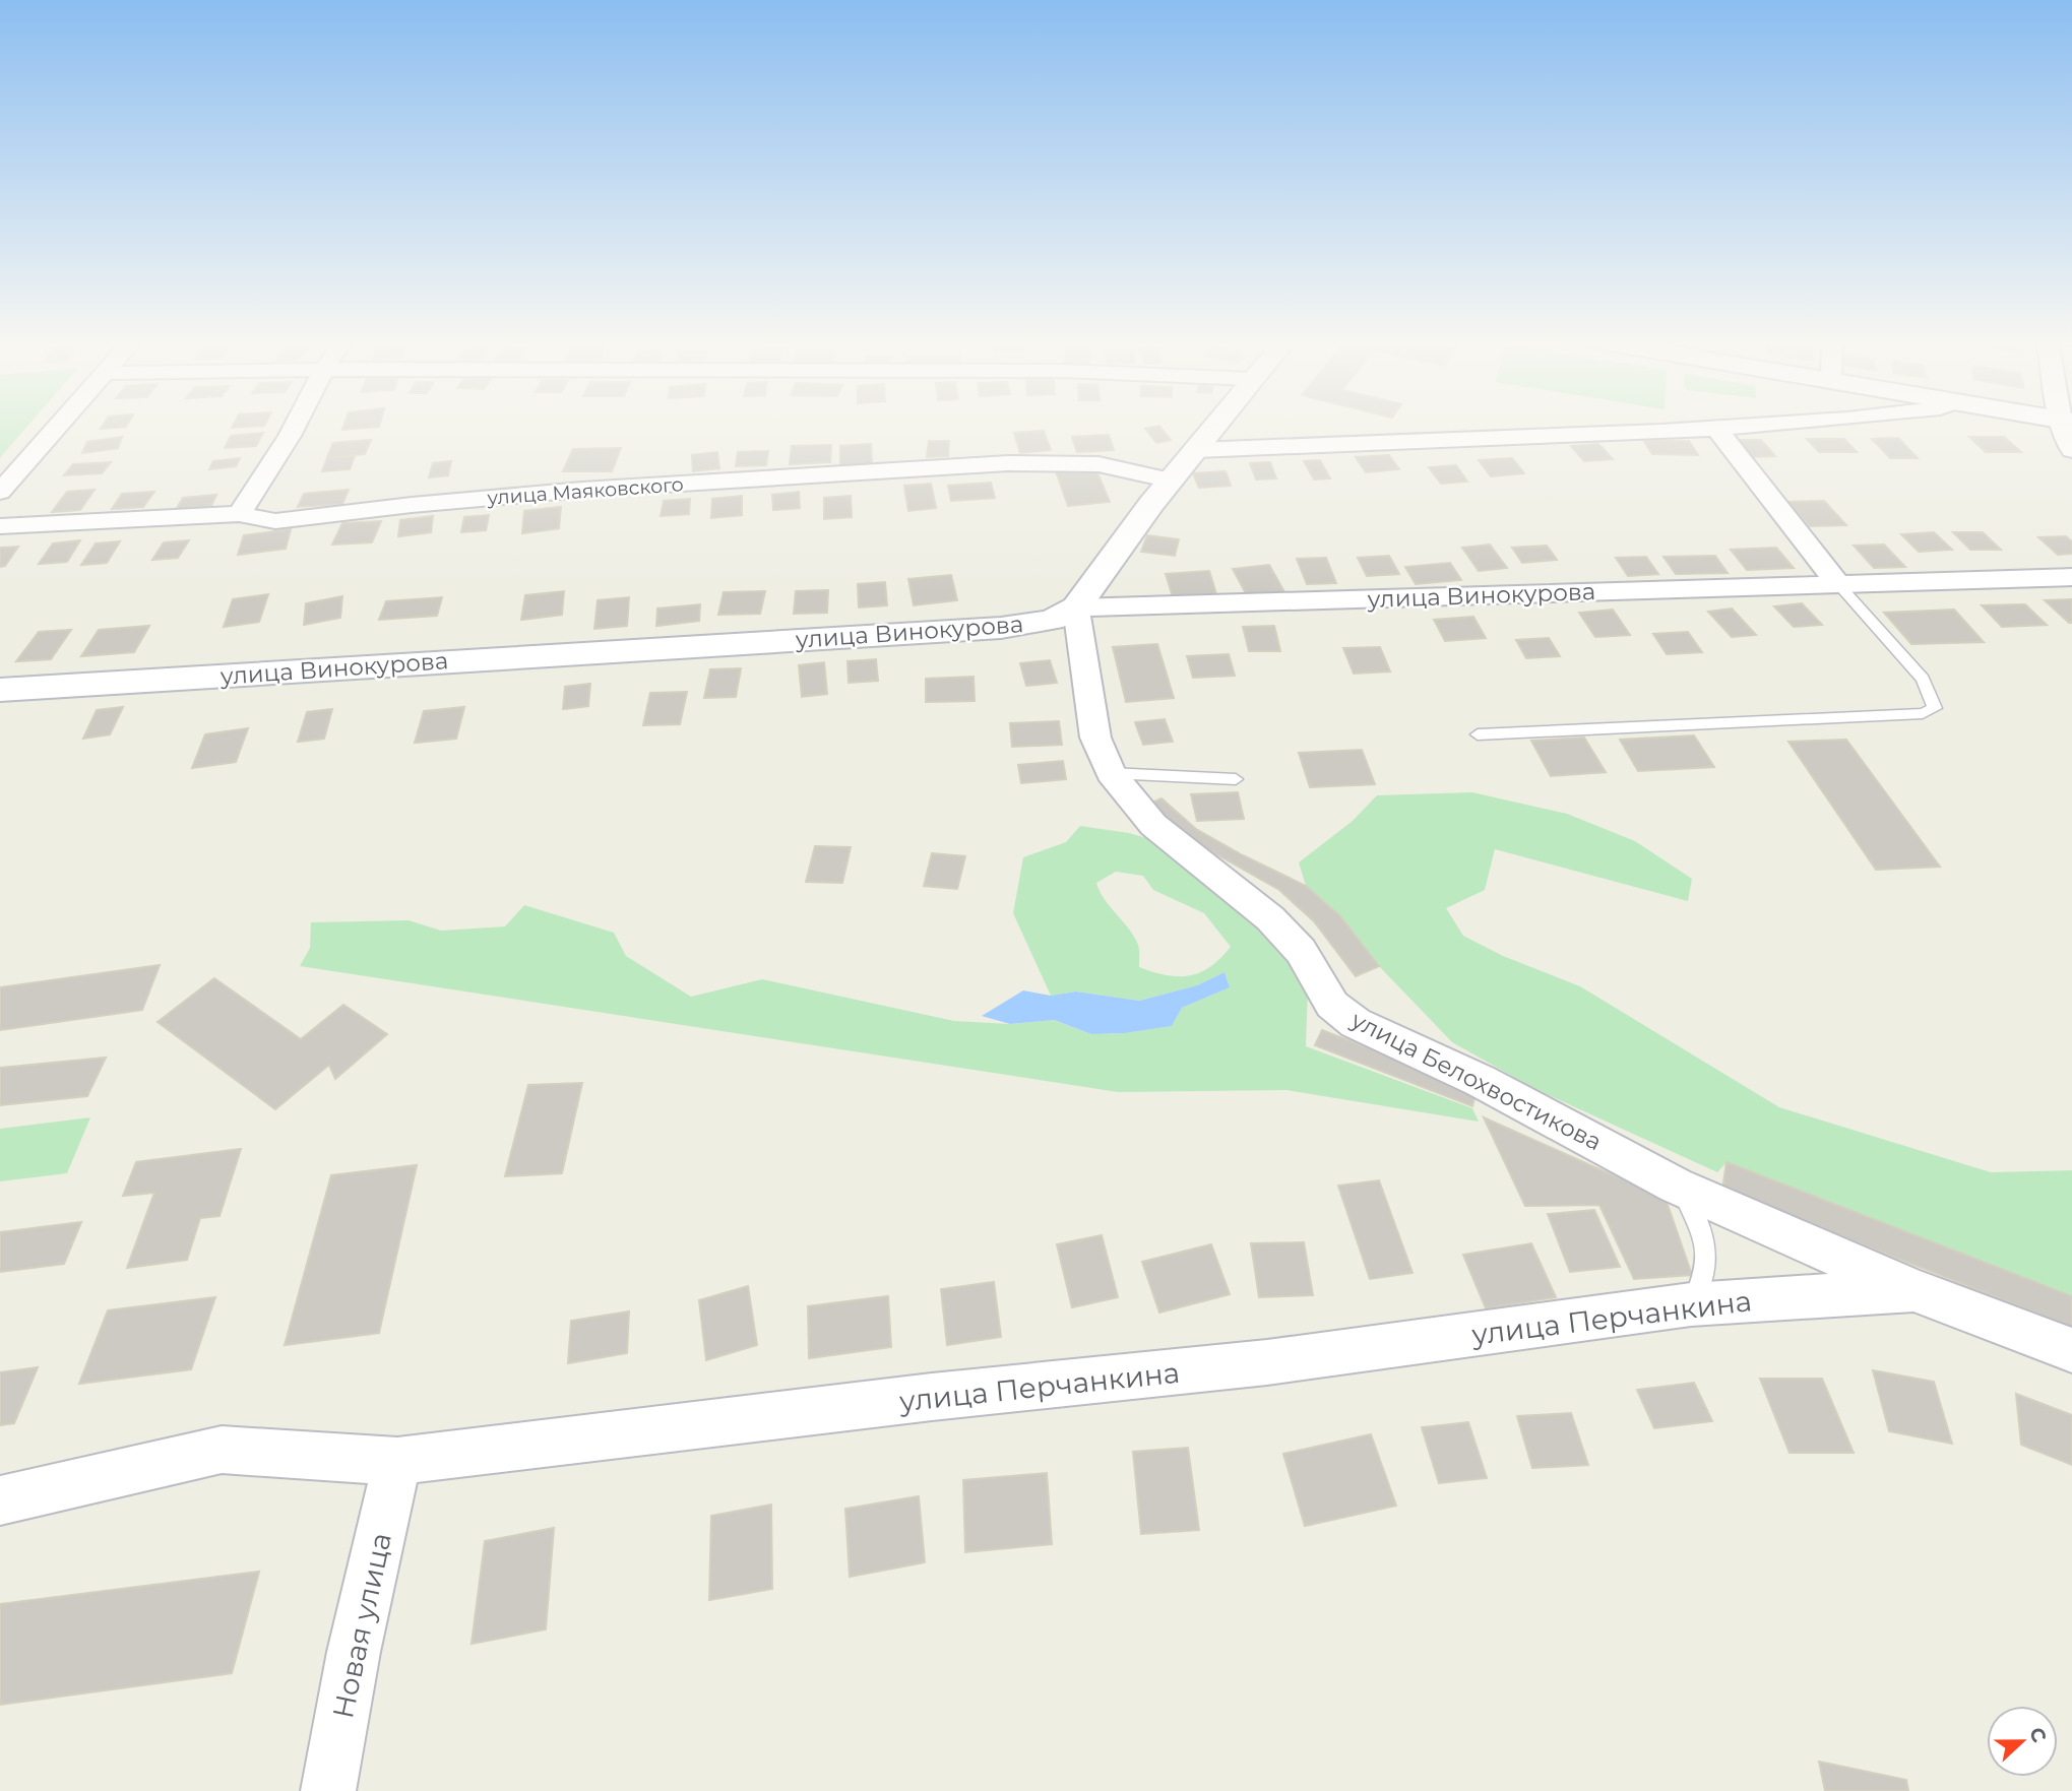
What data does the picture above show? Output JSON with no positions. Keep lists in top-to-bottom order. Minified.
{"streets":{"main road":["улица Винокурова"],"street":["улица Маяковского","улица Белохвостикова","улица Перчанкина","Новая улица"]},"crossings":[["улица Винокурова","улица Белохвостикова"],["улица Белохвостикова","улица Перчанкина"],["улица Перчанкина","Новая улица"]],"north":"right"}
